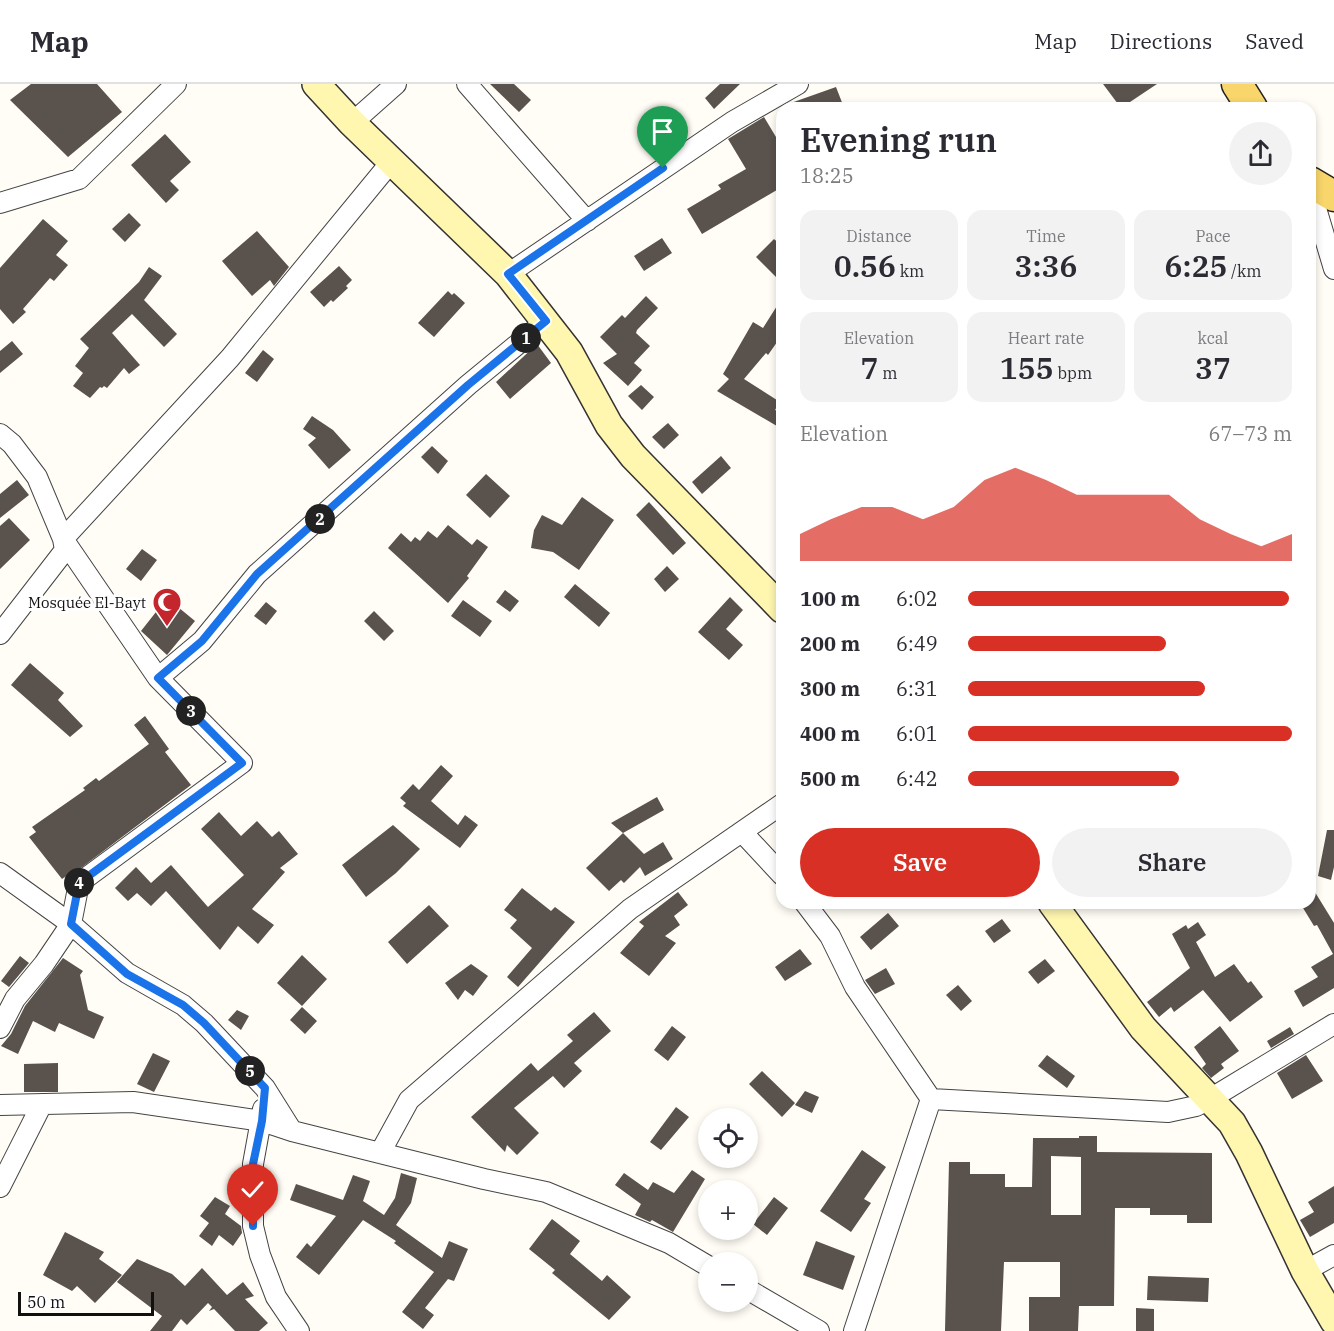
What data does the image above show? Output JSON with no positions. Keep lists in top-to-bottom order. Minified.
{"places":{"mosque":["Mosquée El-Bayt"]},"scale_bar":"50 m","page":{"header":"Map","nav":["Map","Directions","Saved"],"heading":["Evening run","18:25"],"stats":[["Distance","0.56 km"],["Time","3:36"],["Pace","6:25 /km"],["Elevation","7 m"],["Heart rate","155 bpm"],["kcal","37"]],"pins":["1","2","3","4","5"],"chart":["Elevation","67–73 m"],"list":[{"name":"100 m","note":"6:02"},{"name":"200 m","note":"6:49"},{"name":"300 m","note":"6:31"},{"name":"400 m","note":"6:01"},{"name":"500 m","note":"6:42"}],"buttons":["Save","Share"],"map_buttons":["+","−"],"scale":"50 m"}}
